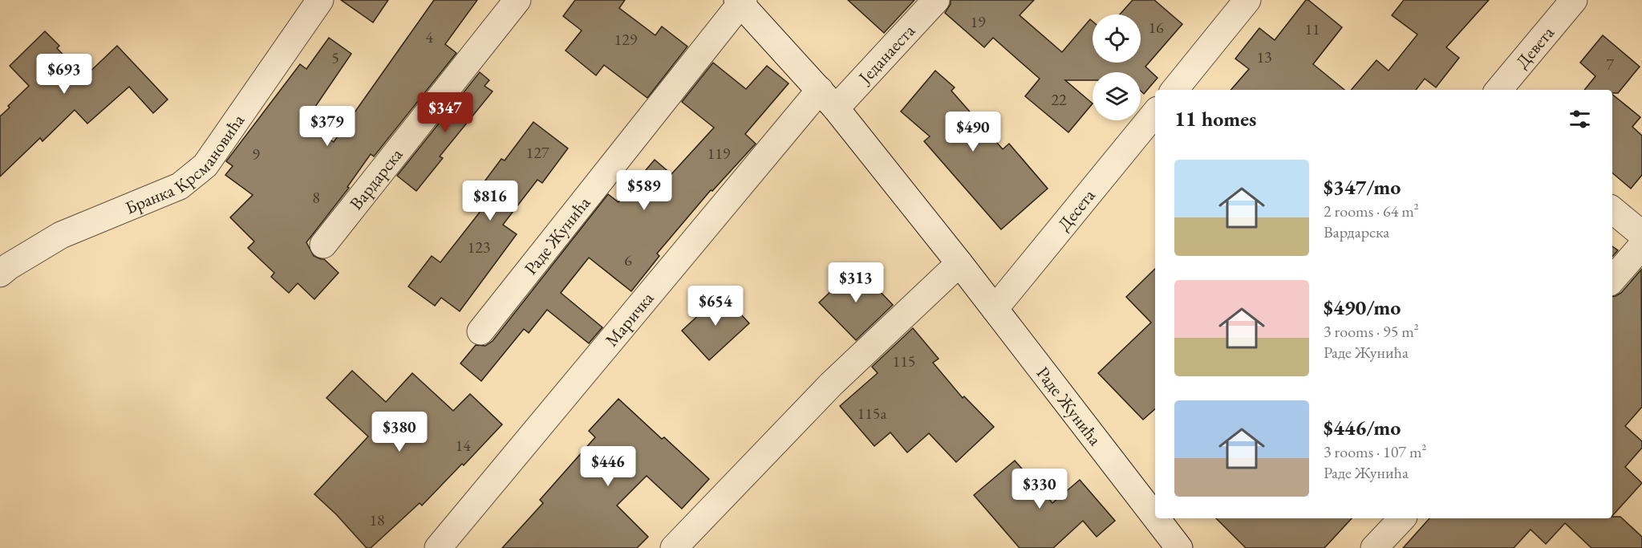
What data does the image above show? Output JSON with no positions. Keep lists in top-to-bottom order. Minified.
{"streets":{"street":["Девета","Једанаеста","Бранка Крсмановића","Вардарска","Десета","Раде Жунића","Маричка"]},"crossings":[["Једанаеста","Раде Жунића"],["Једанаеста","Маричка"],["Десета","Раде Жунића"],["Раде Жунића","Маричка"]],"house_numbers":["19","16","11","4","129","13","5","7","22","127","119","9","8","123","6","115","115a","14","18"],"page":{"price":["$693","$347","$379","$490","$589","$816","$313","$654","$380","$446","$330"],"heading":"11 homes","list":[{"name":"$347/mo","note":"2 rooms · 64 m² · Вардарска"},{"name":"$490/mo","note":"3 rooms · 95 m² · Раде Жунића"},{"name":"$446/mo","note":"3 rooms · 107 m² · Раде Жунића"}]}}
